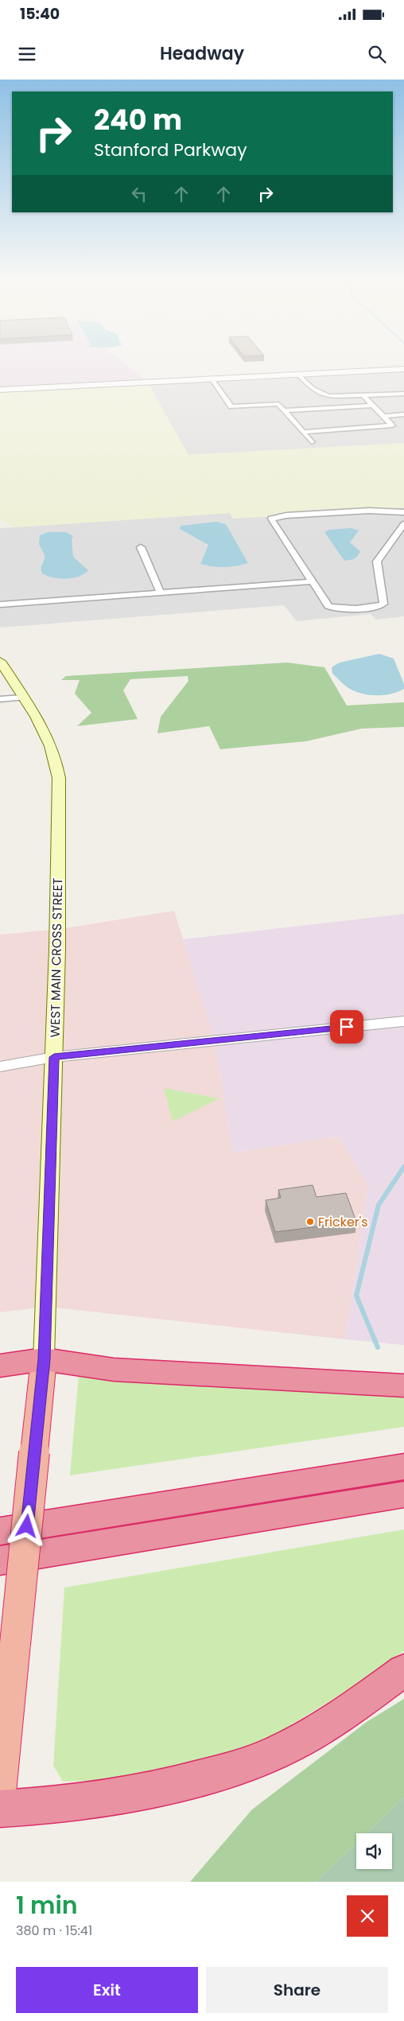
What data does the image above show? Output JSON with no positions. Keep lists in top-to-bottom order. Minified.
{"streets":{"highway":["WEST MAIN CROSS STREET"]},"places":["Fricker's"],"page":{"status":"15:40","header":"Headway","turn":["240 m","Stanford Parkway"],"heading":["1 min","380 m · 15:41"],"buttons":["Exit","Share"]}}
